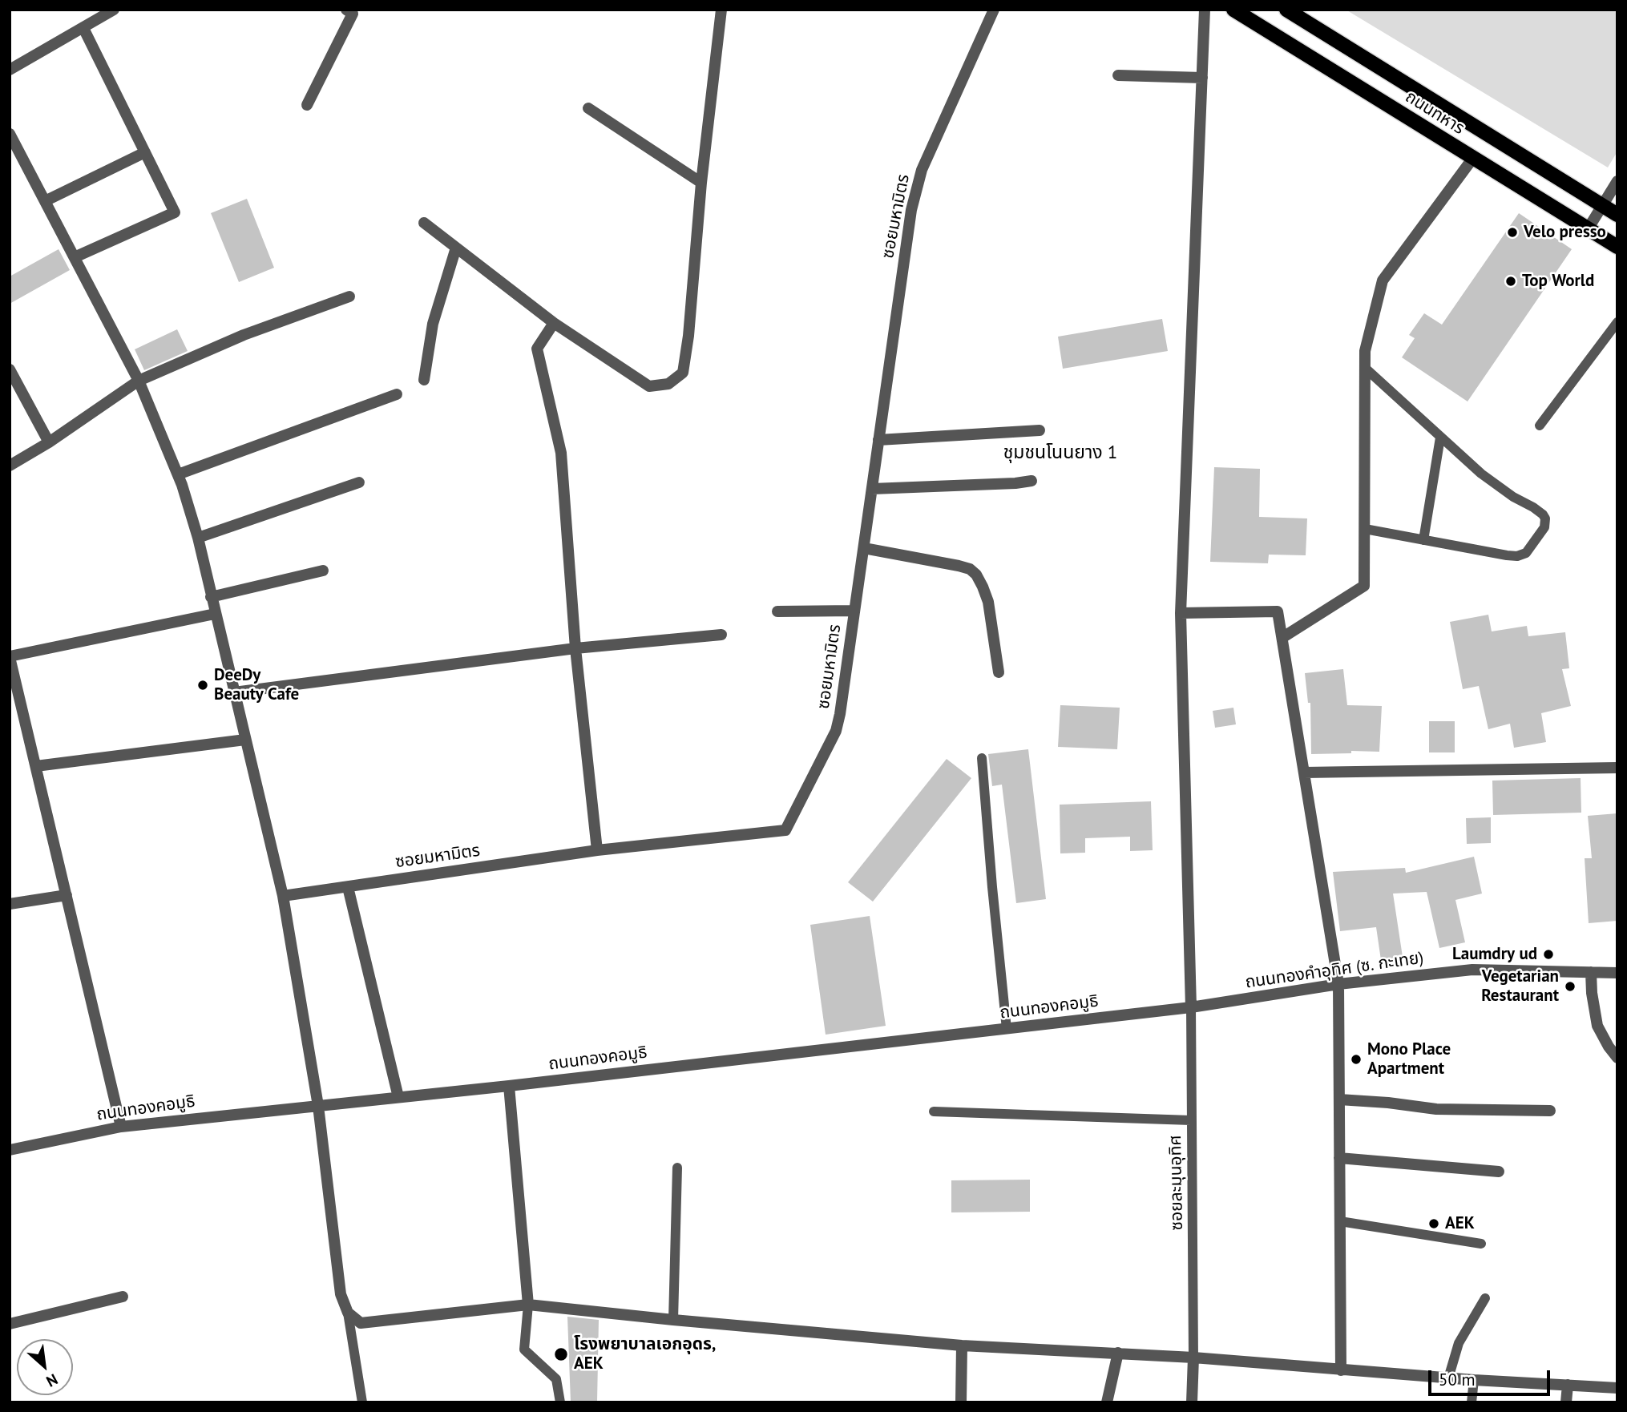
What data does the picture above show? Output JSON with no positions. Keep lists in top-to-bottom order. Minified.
{"streets":{"main road":["ถนนทหาร"],"street":["ซอยมหามิตร","ถนนทองคำอุทิศ (ซ. กะเทย)","ถนนทองคอมูธิ"],"lane":["ซอยละมุนอุทิศ"]},"crossings":[["ถนนทองคำอุทิศ (ซ. กะเทย)","ถนนทองคอมูธิ"],["ถนนทองคำอุทิศ (ซ. กะเทย)","ซอยละมุนอุทิศ"],["ถนนทองคอมูธิ","ซอยละมุนอุทิศ"]],"districts":["ชุมชนโนนยาง 1"],"places":["Velo presso","Top World","DeeDy Beauty Cafe","Laumdry ud","Vegetarian Restaurant","Mono Place Apartment","AEK","โรงพยาบาลเอกอุดร, AEK"],"scale_bar":"50 m","north":"bottom right"}
